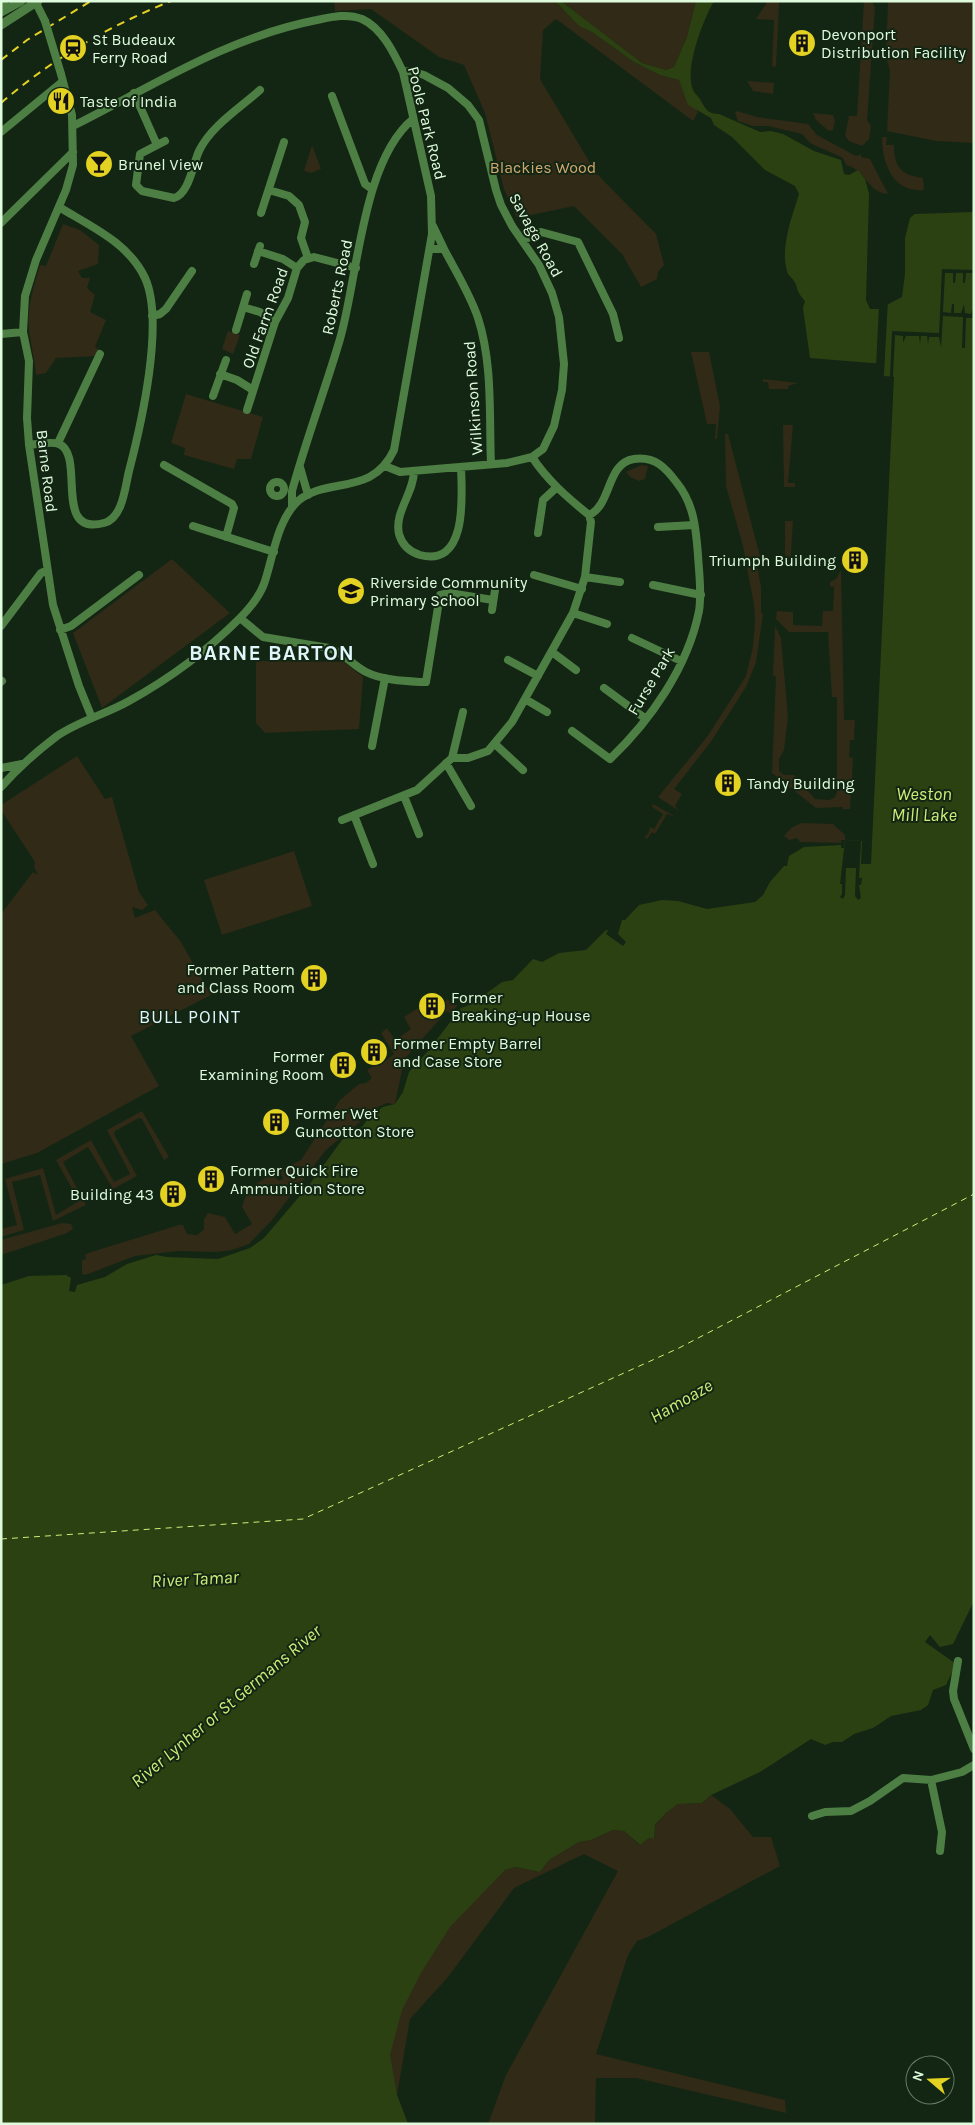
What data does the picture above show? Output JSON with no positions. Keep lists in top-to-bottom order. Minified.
{"streets":{"street":["Poole Park Road","Savage Road","Roberts Road","Old Farm Road","Wilkinson Road","Barne Road","Furse Park"]},"crossings":[["Poole Park Road","Savage Road"],["Poole Park Road","Roberts Road"],["Poole Park Road","Wilkinson Road"],["Poole Park Road","Barne Road"],["Roberts Road","Old Farm Road"]],"districts":["BARNE BARTON","BULL POINT"],"water":["Weston Mill Lake","Hamoaze","River Tamar","River Lynher or St Germans River"],"parks":["Blackies Wood"],"places":{"building":["Devonport Distribution Facility","Triumph Building","Tandy Building","Former Pattern and Class Room","Former Breaking-up House","Former Empty Barrel and Case Store","Former Examining Room","Former Wet Guncotton Store","Former Quick Fire Ammunition Store","Building 43"],"station":["St Budeaux Ferry Road"],"restaurant":["Taste of India"],"bar":["Brunel View"],"school or university":["Riverside Community Primary School"]},"north":"left"}
